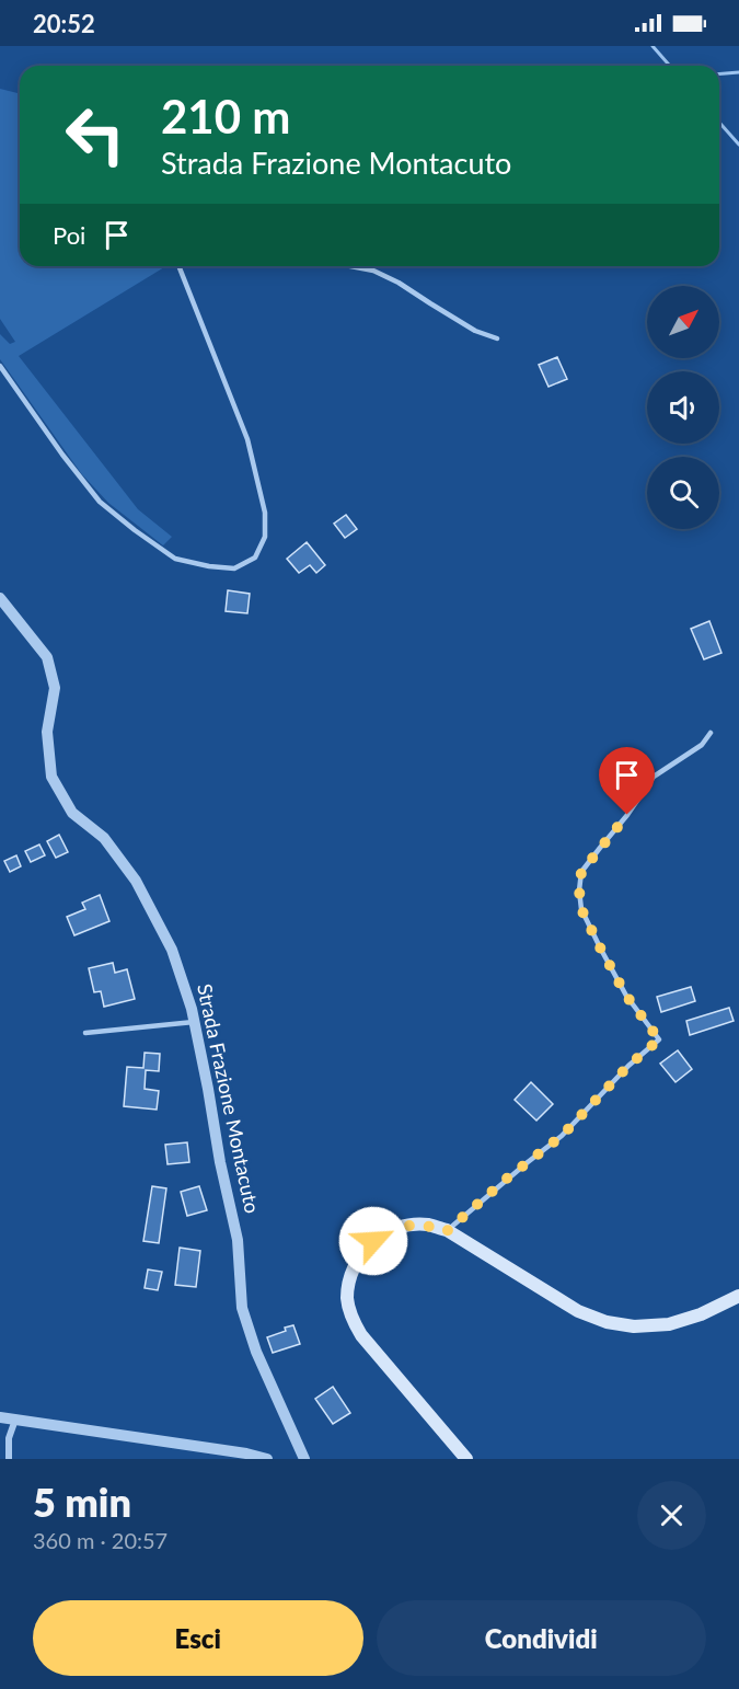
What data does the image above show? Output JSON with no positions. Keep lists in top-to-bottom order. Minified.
{"streets":{"street":["Strada Frazione Montacuto"]},"north":"top right","page":{"status":"20:52","turn":["210 m","Strada Frazione Montacuto"],"then":"Poi","heading":["5 min","360 m · 20:57"],"buttons":["Esci","Condividi"]}}
